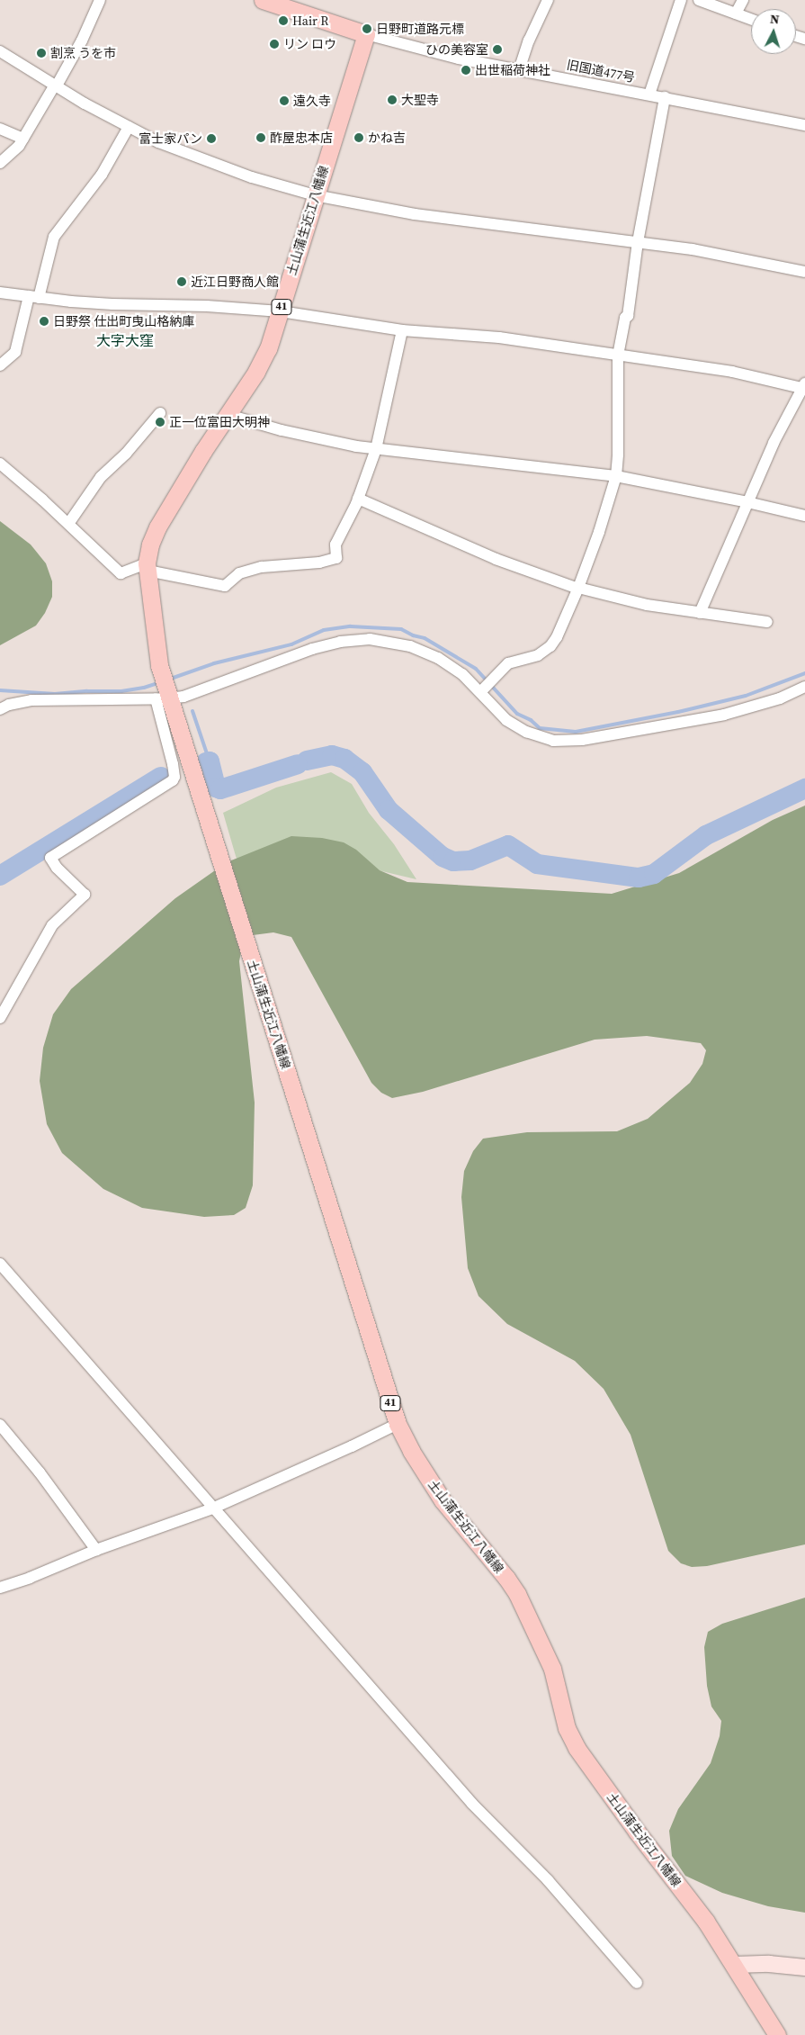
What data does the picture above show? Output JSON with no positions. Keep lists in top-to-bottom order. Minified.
{"streets":{"main road":["土山蒲生近江八幡線","41"],"street":["旧国道477号"]},"crossings":[["旧国道477号","土山蒲生近江八幡線"]],"districts":["大字大窪"],"places":["Hair R","日野町道路元標","リン ロウ","ひの美容室","割烹 うを市","出世稲荷神社","大聖寺","遠久寺","酢屋忠本店","かね吉","富士家パン","近江日野商人館","日野祭 仕出町曳山格納庫","正一位富田大明神"],"north":"top"}
